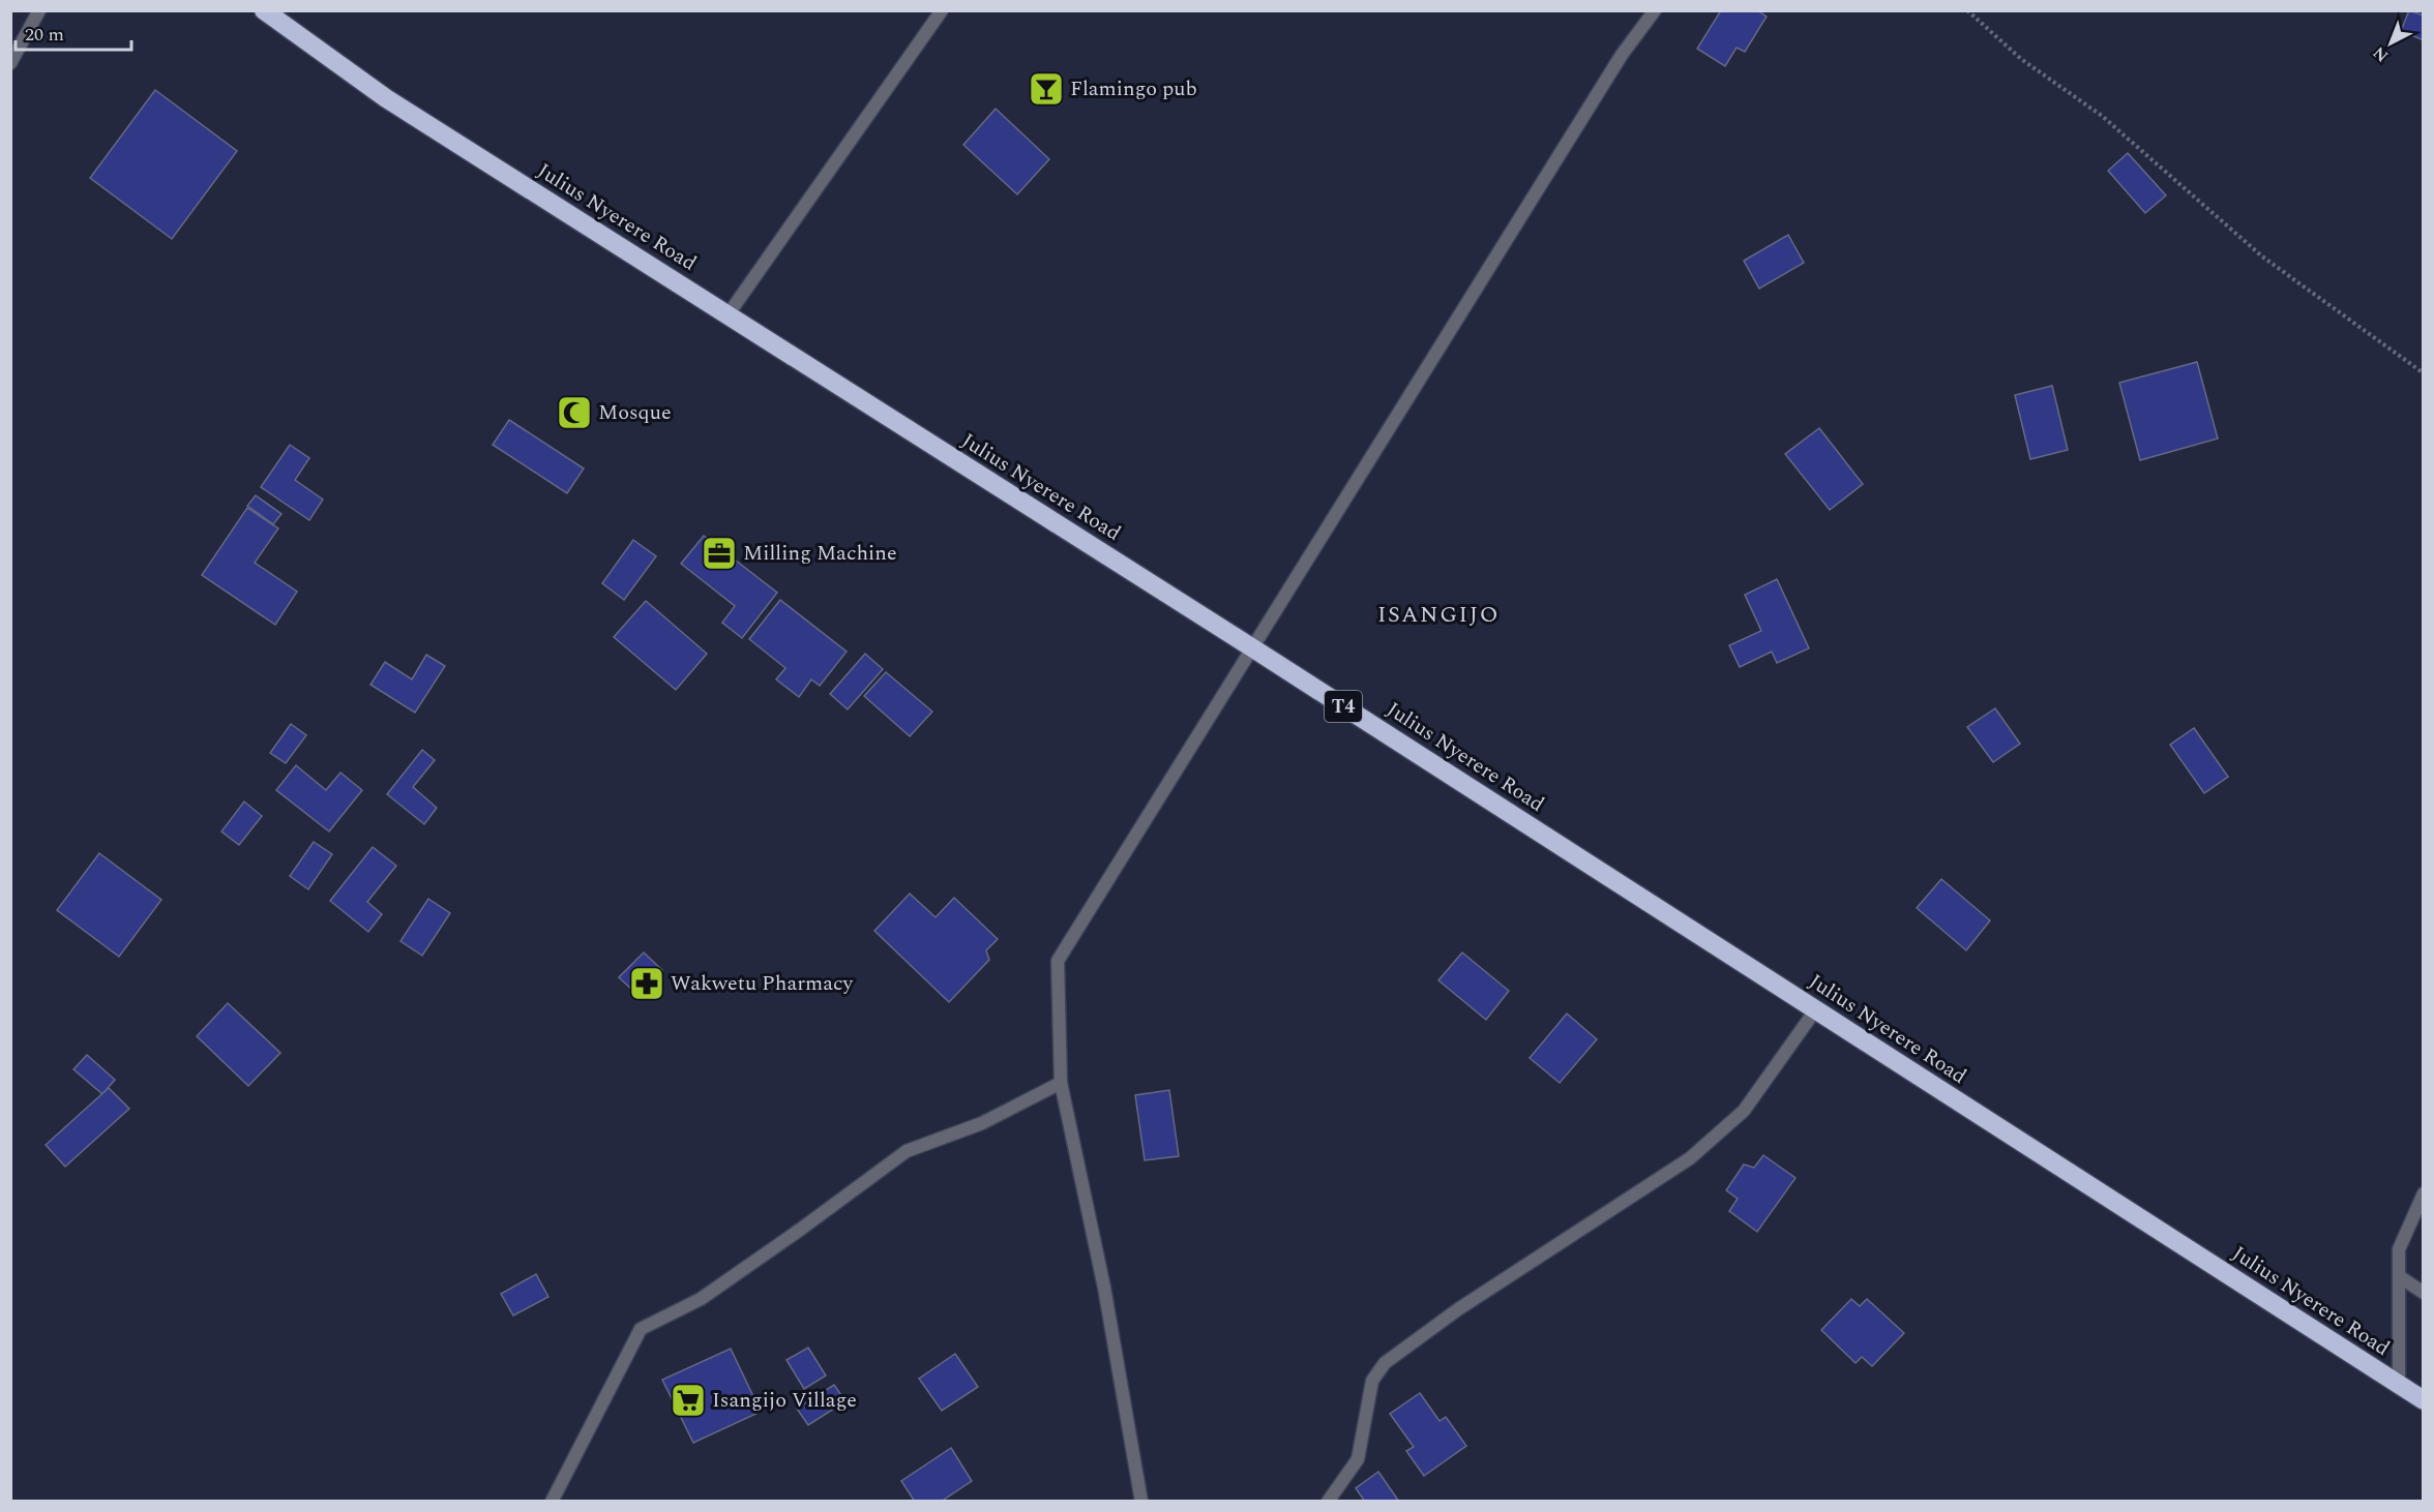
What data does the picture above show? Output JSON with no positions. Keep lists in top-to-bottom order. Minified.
{"streets":{"highway":["Julius Nyerere Road","T4"]},"districts":["ISANGIJO"],"places":{"bar":["Flamingo pub"],"mosque":["Mosque"],"office":["Milling Machine"],"pharmacy":["Wakwetu Pharmacy"],"supermarket":["Isangijo Village"]},"scale_bar":"20 m","north":"bottom left"}
